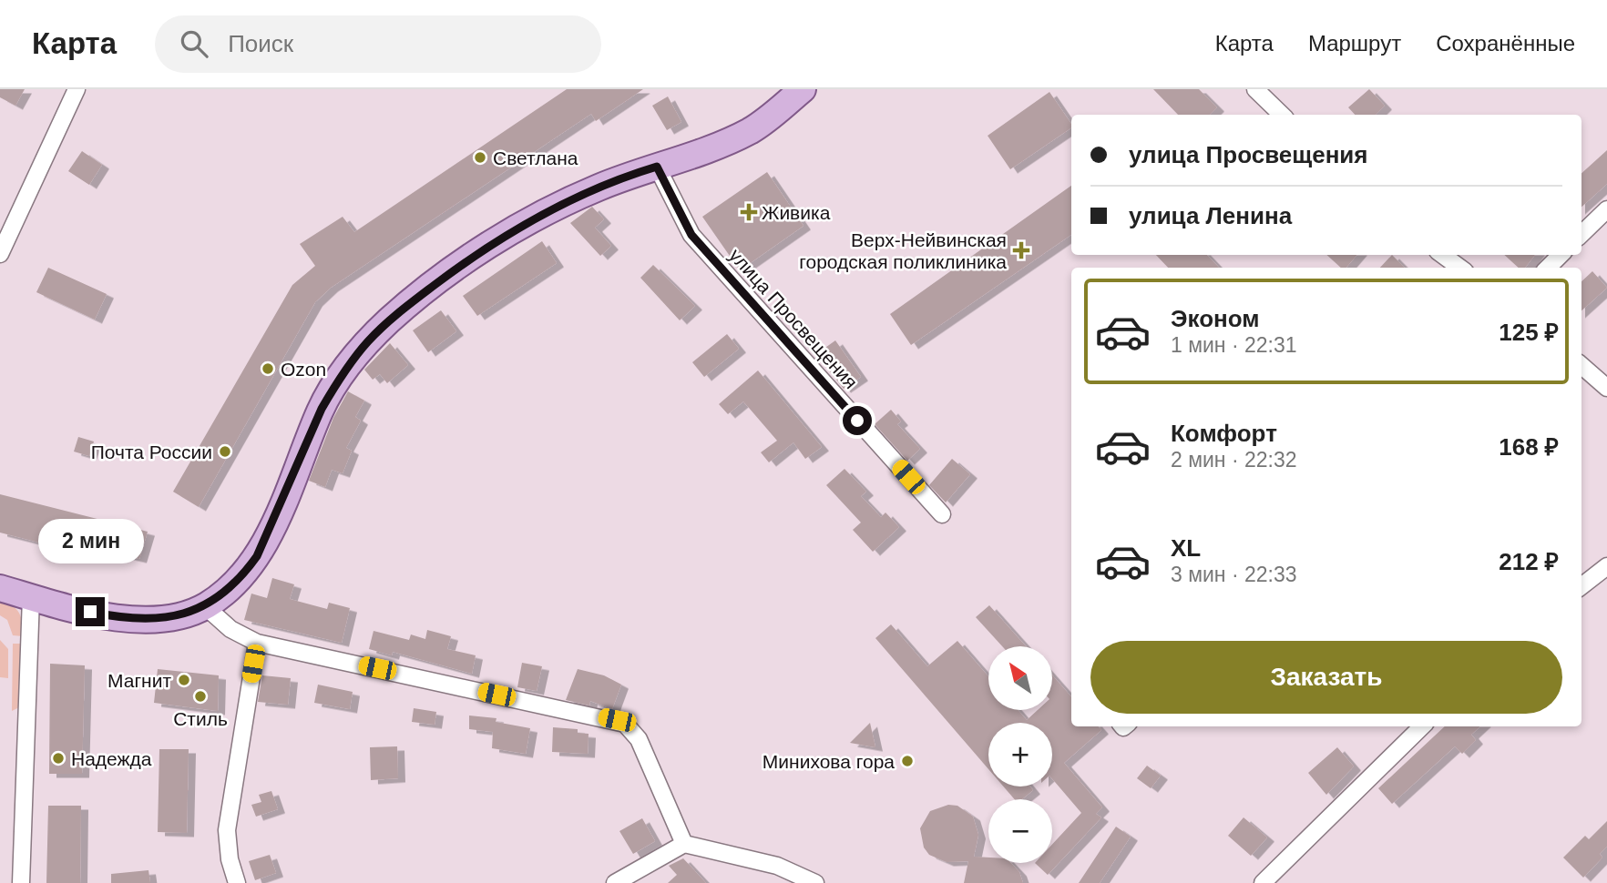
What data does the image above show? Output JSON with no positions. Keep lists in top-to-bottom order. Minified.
{"streets":{"street":["улица Просвещения"]},"places":{"other":["Светлана","Ozon","Почта России","Магнит","Стиль","Надежда","Минихова гора"],"health":["Живика","Верх-Нейвинская городская поликлиника"]},"north":"top left","page":{"header":"Карта","search":"Поиск","nav":["Карта","Маршрут","Сохранённые"],"banner":["улица Просвещения","улица Ленина"],"list":[{"name":"Эконом","note":"1 мин · 22:31","value":"125 ₽"},{"name":"Комфорт","note":"2 мин · 22:32","value":"168 ₽"},{"name":"XL","note":"3 мин · 22:33","value":"212 ₽"}],"bubble":"2 мин","buttons":"Заказать","map_buttons":["+","−"]}}
